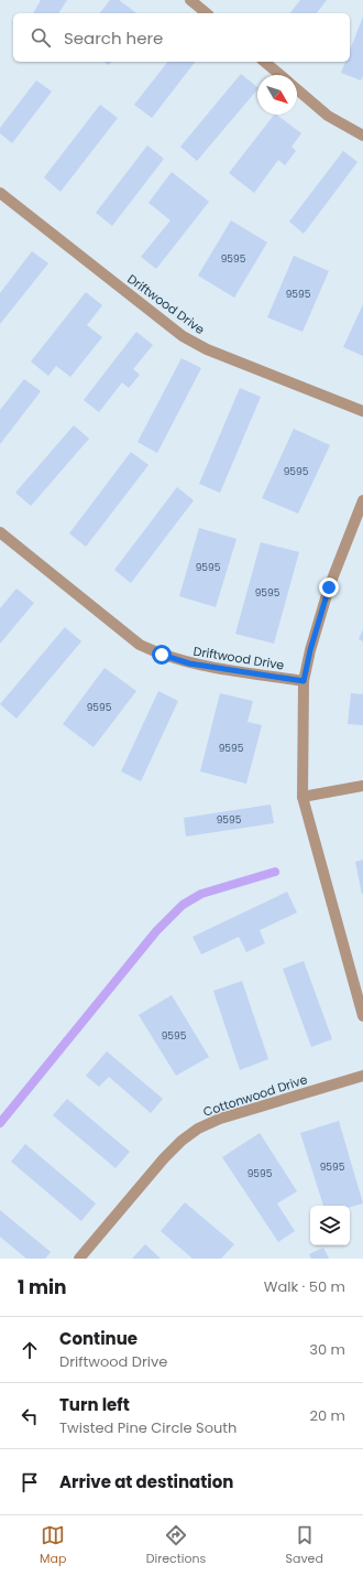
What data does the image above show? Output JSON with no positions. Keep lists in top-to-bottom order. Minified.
{"streets":{"street":["Driftwood Drive","Cottonwood Drive"]},"house_numbers":["9595","9595","9595","9595","9595","9595","9595","9595","9595","9595","9595"],"north":"bottom right","page":{"search":"Search here","heading":["1 min","Walk · 50 m"],"list":[["Continue","Driftwood Drive","30 m"],["Turn left","Twisted Pine Circle South","20 m"],"Arrive at destination"],"nav":["Map","Directions","Saved"]}}
